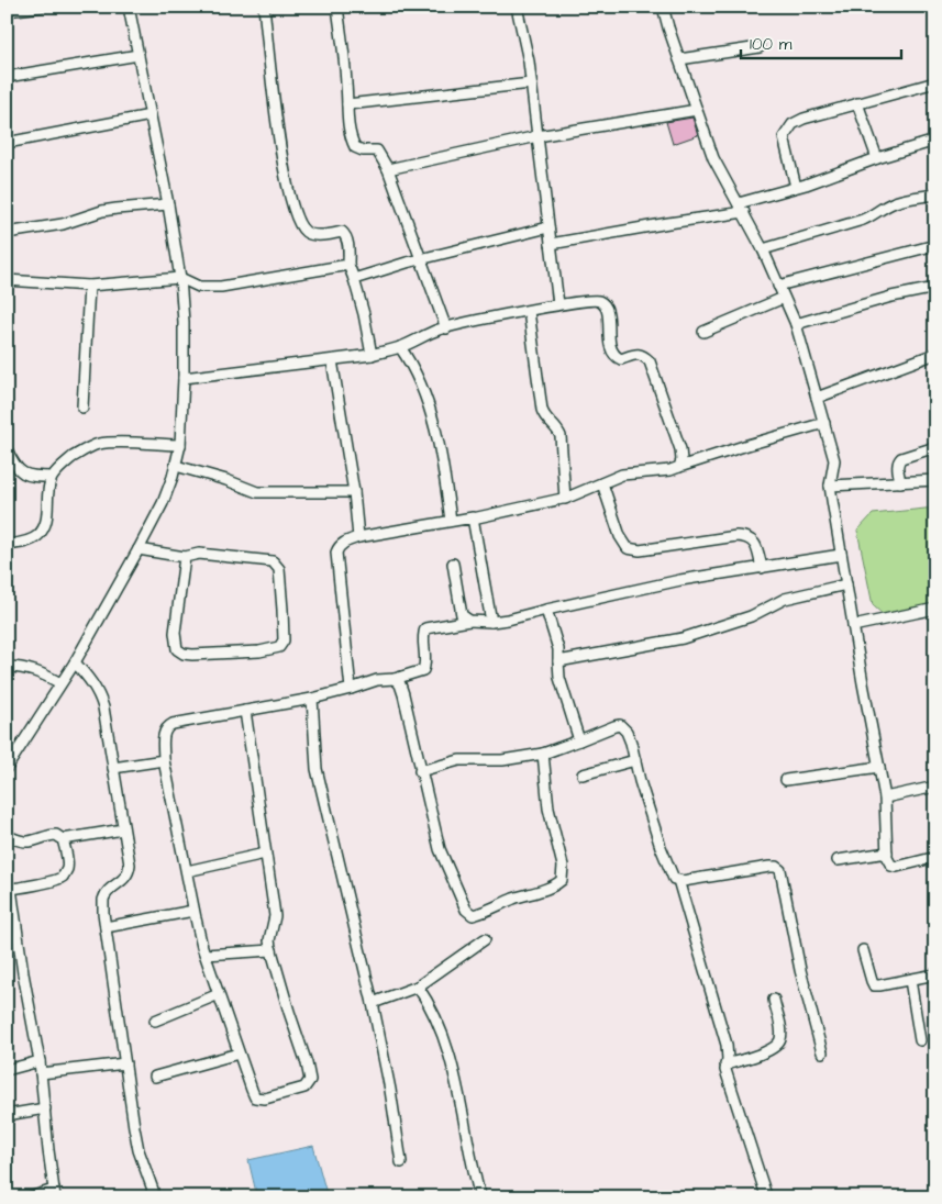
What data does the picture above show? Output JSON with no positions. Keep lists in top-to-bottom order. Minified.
{"scale_bar":"100 m"}
